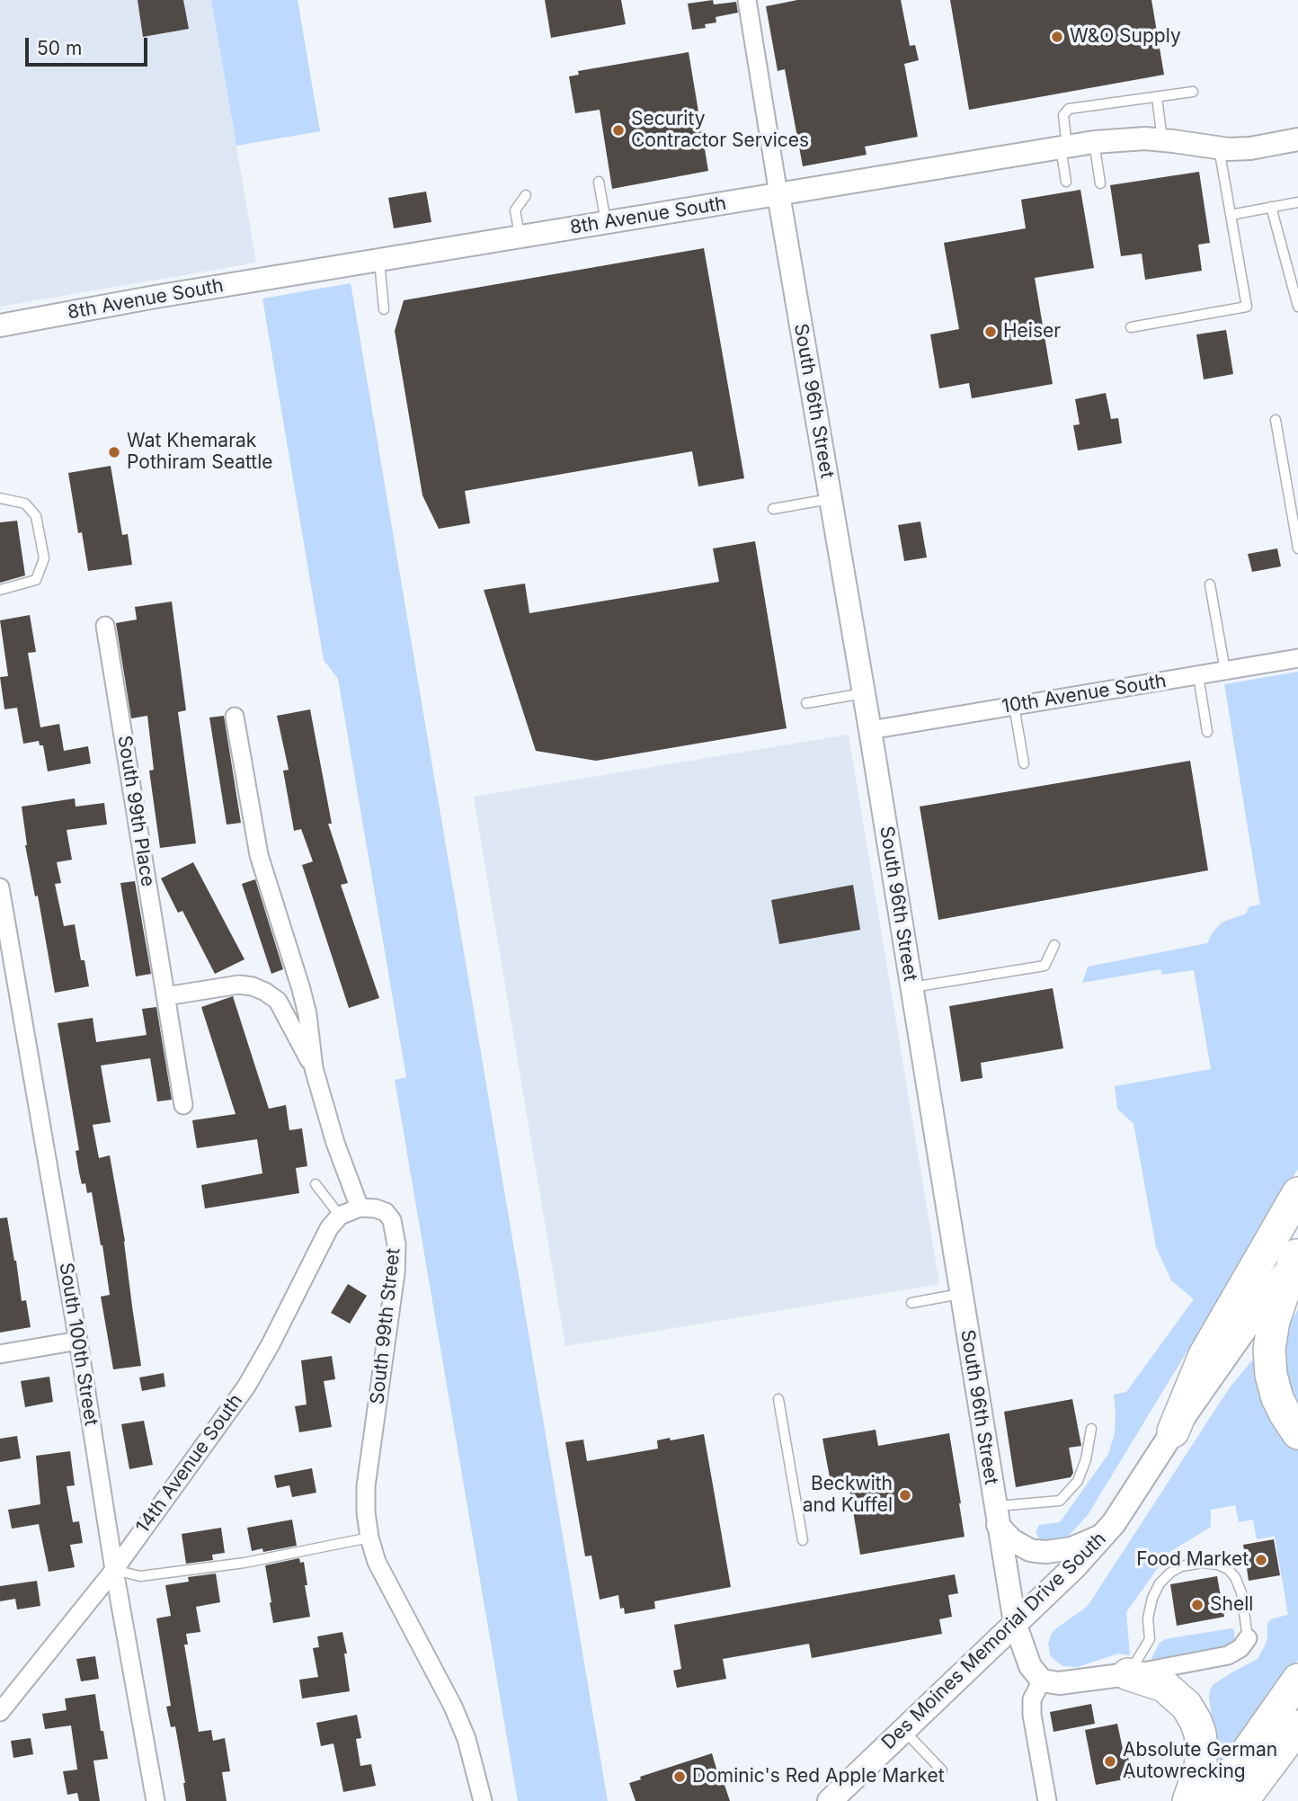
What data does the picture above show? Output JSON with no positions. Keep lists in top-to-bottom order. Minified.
{"streets":{"main road":["Des Moines Memorial Drive South"],"street":["8th Avenue South","South 96th Street","10th Avenue South","South 99th Place","South 99th Street","South 100th Street","14th Avenue South"]},"crossings":[["8th Avenue South","South 96th Street"],["South 96th Street","10th Avenue South"],["South 96th Street","Des Moines Memorial Drive South"],["South 100th Street","14th Avenue South"]],"places":["W&O Supply","Security Contractor Services","Heiser","Wat Khemarak Pothiram Seattle","Beckwith and Kuffel","Food Market","Shell","Absolute German Autowrecking","Dominic's Red Apple Market"],"scale_bar":"50 m"}
